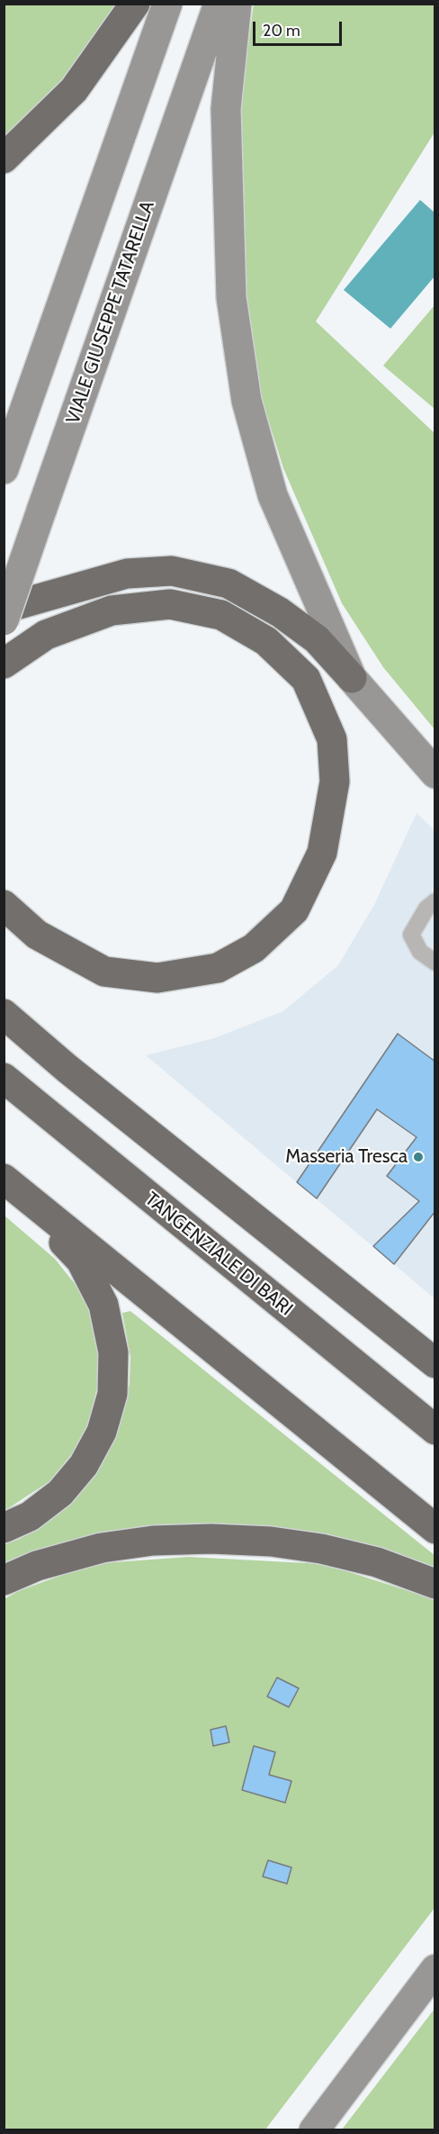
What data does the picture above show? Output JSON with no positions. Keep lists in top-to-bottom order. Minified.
{"streets":{"highway":["TANGENZIALE DI BARI"],"main road":["VIALE GIUSEPPE TATARELLA"]},"places":["Masseria Tresca"],"scale_bar":"20 m"}
